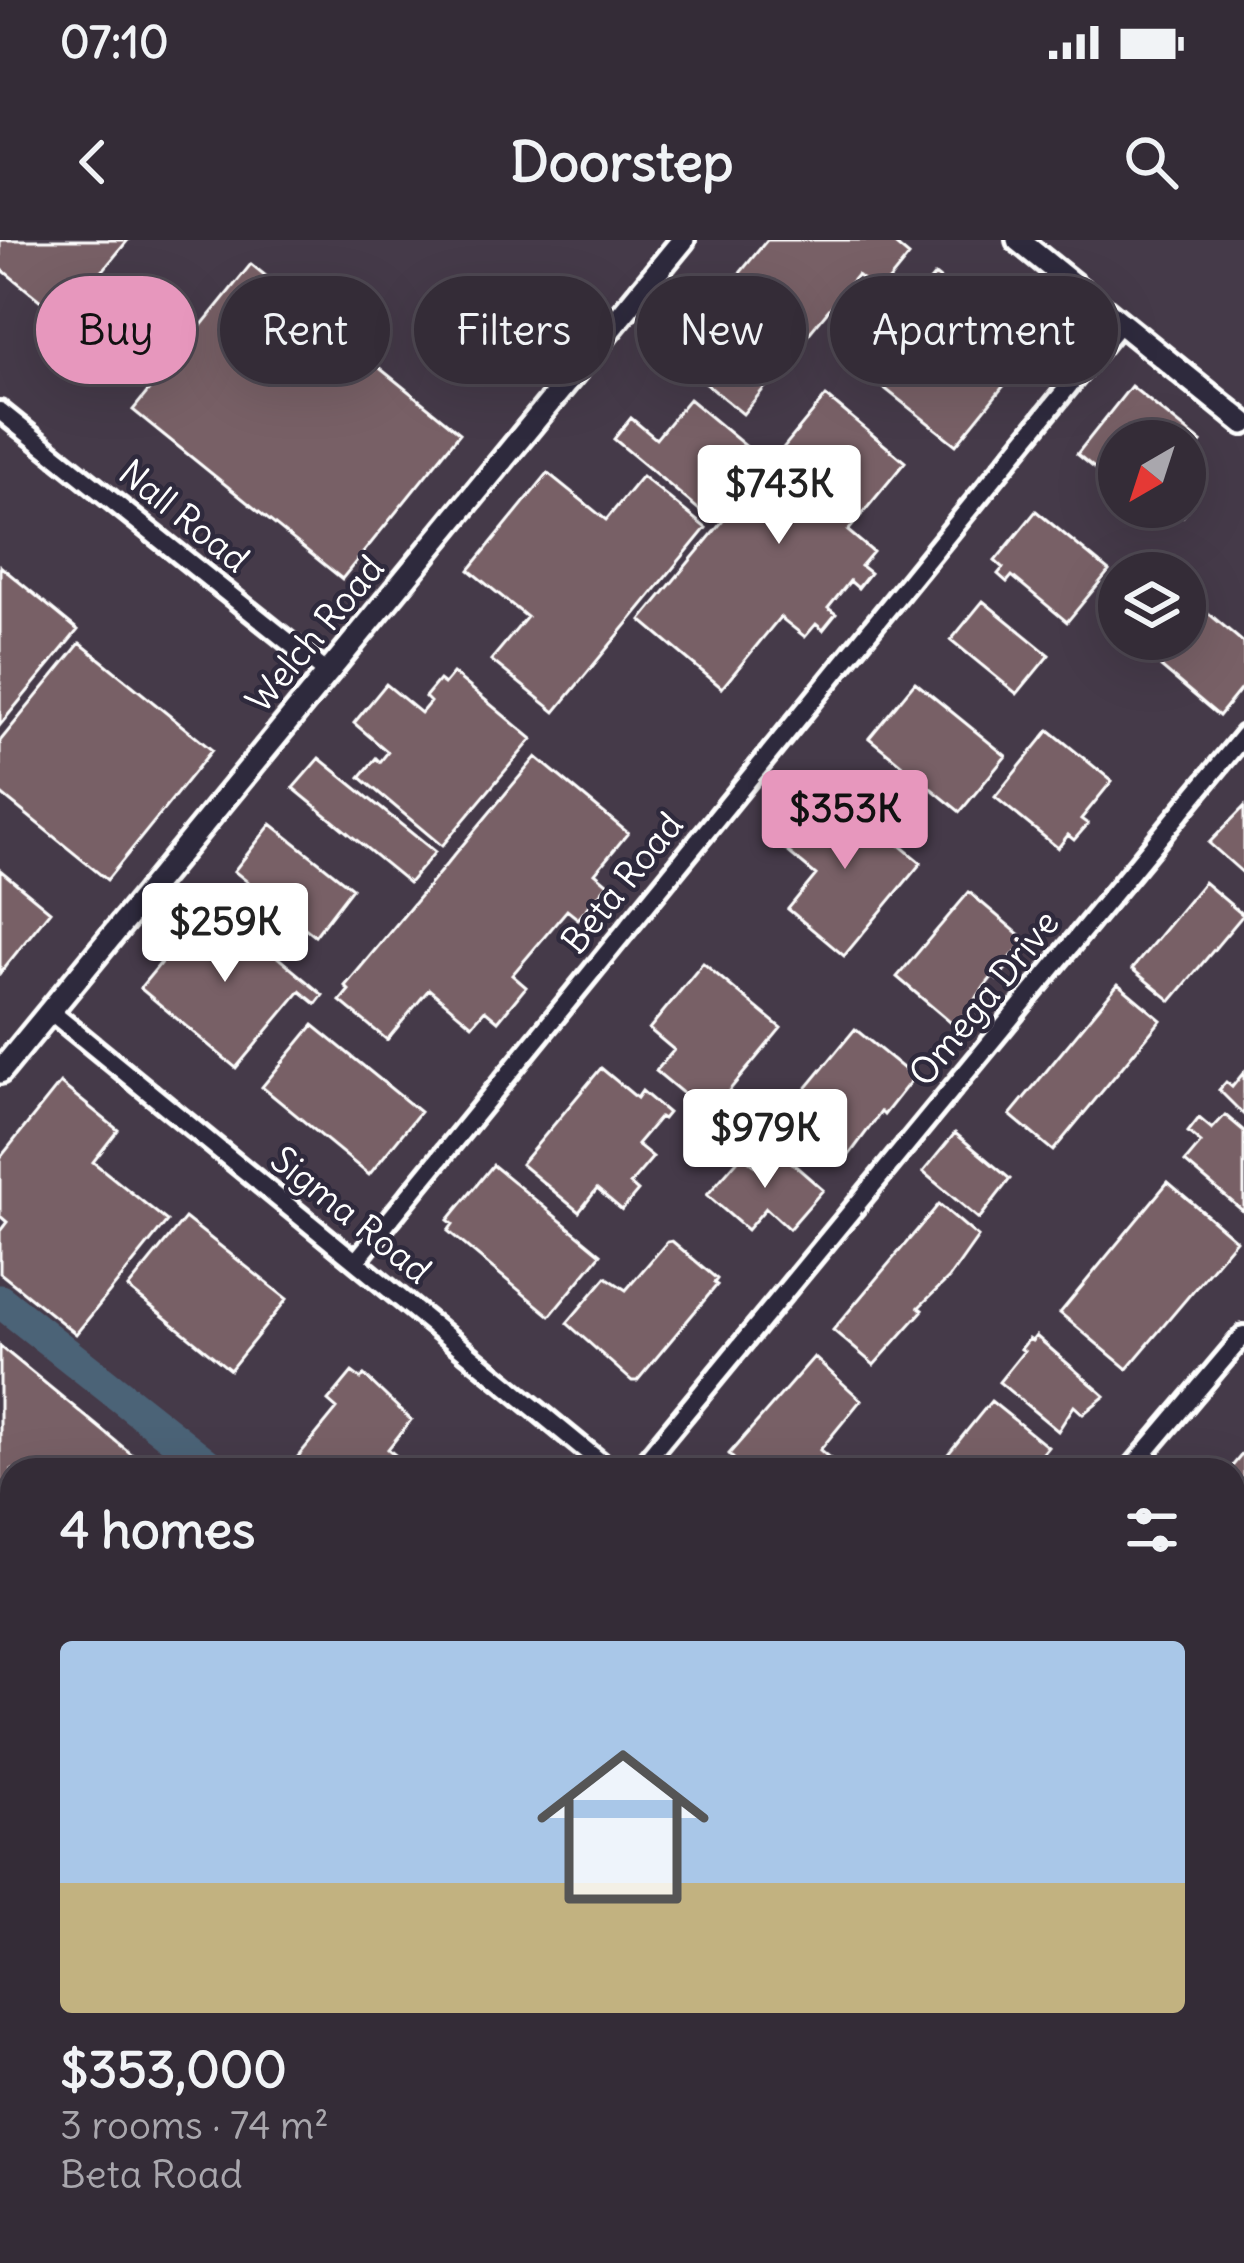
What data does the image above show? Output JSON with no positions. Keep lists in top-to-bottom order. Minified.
{"streets":{"street":["Nall Road","Welch Road","Beta Road","Omega Drive","Sigma Road"]},"crossings":[["Nall Road","Welch Road"],["Welch Road","Sigma Road"],["Beta Road","Sigma Road"]],"north":"bottom left","page":{"status":"07:10","header":"Doorstep","chip":["Buy","Rent","Filters","New","Apartment"],"price":["$743K","$353K","$259K","$979K"],"heading":"4 homes","list":[{"name":"$353,000","note":"3 rooms · 74 m² · Beta Road"}]}}
